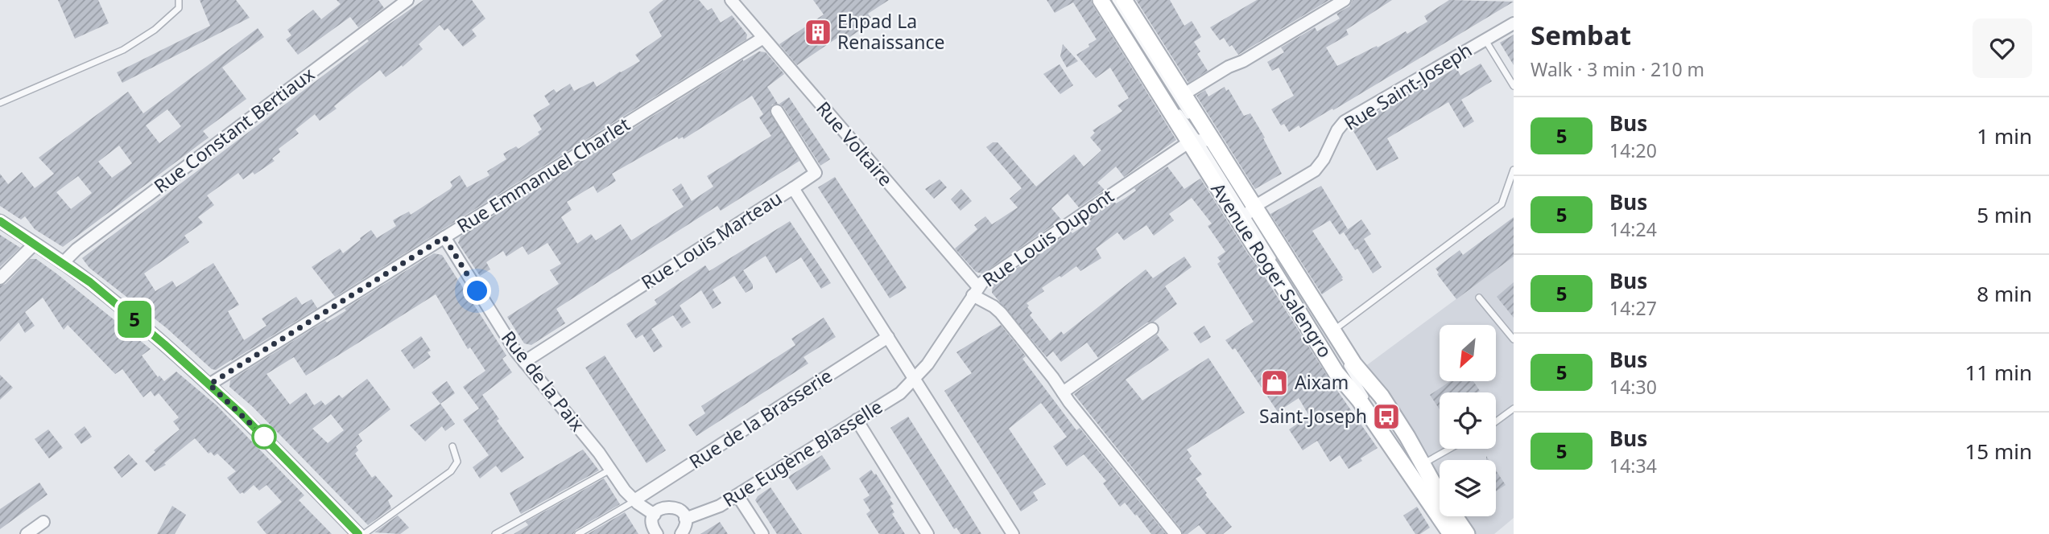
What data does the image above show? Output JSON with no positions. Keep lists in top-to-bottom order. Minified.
{"streets":{"main road":["Avenue Roger Salengro"],"street":["Rue Saint-Joseph","Rue Constant Bertiaux","Rue Voltaire","Rue Emmanuel Charlet","Rue Louis Dupont","Rue Louis Marteau","Rue de la Paix","Rue de la Brasserie","Rue Eugène Blasselle"]},"crossings":[["Rue Saint-Joseph","Avenue Roger Salengro"],["Rue Voltaire","Rue Emmanuel Charlet"],["Rue Voltaire","Rue Louis Dupont"],["Rue Emmanuel Charlet","Rue de la Paix"],["Rue Louis Dupont","Rue Louis Marteau"],["Rue Louis Dupont","Avenue Roger Salengro"],["Rue Louis Dupont","Rue Eugène Blasselle"],["Rue Louis Marteau","Rue de la Paix"],["Rue Louis Marteau","Rue de la Brasserie"],["Rue Louis Marteau","Rue Eugène Blasselle"],["Rue de la Paix","Rue de la Brasserie"]],"places":{"building":["Ehpad La Renaissance"],"shop":["Aixam"],"bus stop":["Saint-Joseph"]},"lines":["bus line 5"],"north":"bottom left","page":{"on_map":"5","heading":["Sembat","Walk · 3 min · 210 m"],"list":[{"mark":"5","name":"Bus","note":"14:20","value":"1 min"},{"mark":"5","name":"Bus","note":"14:24","value":"5 min"},{"mark":"5","name":"Bus","note":"14:27","value":"8 min"},{"mark":"5","name":"Bus","note":"14:30","value":"11 min"},{"mark":"5","name":"Bus","note":"14:34","value":"15 min"}]}}
